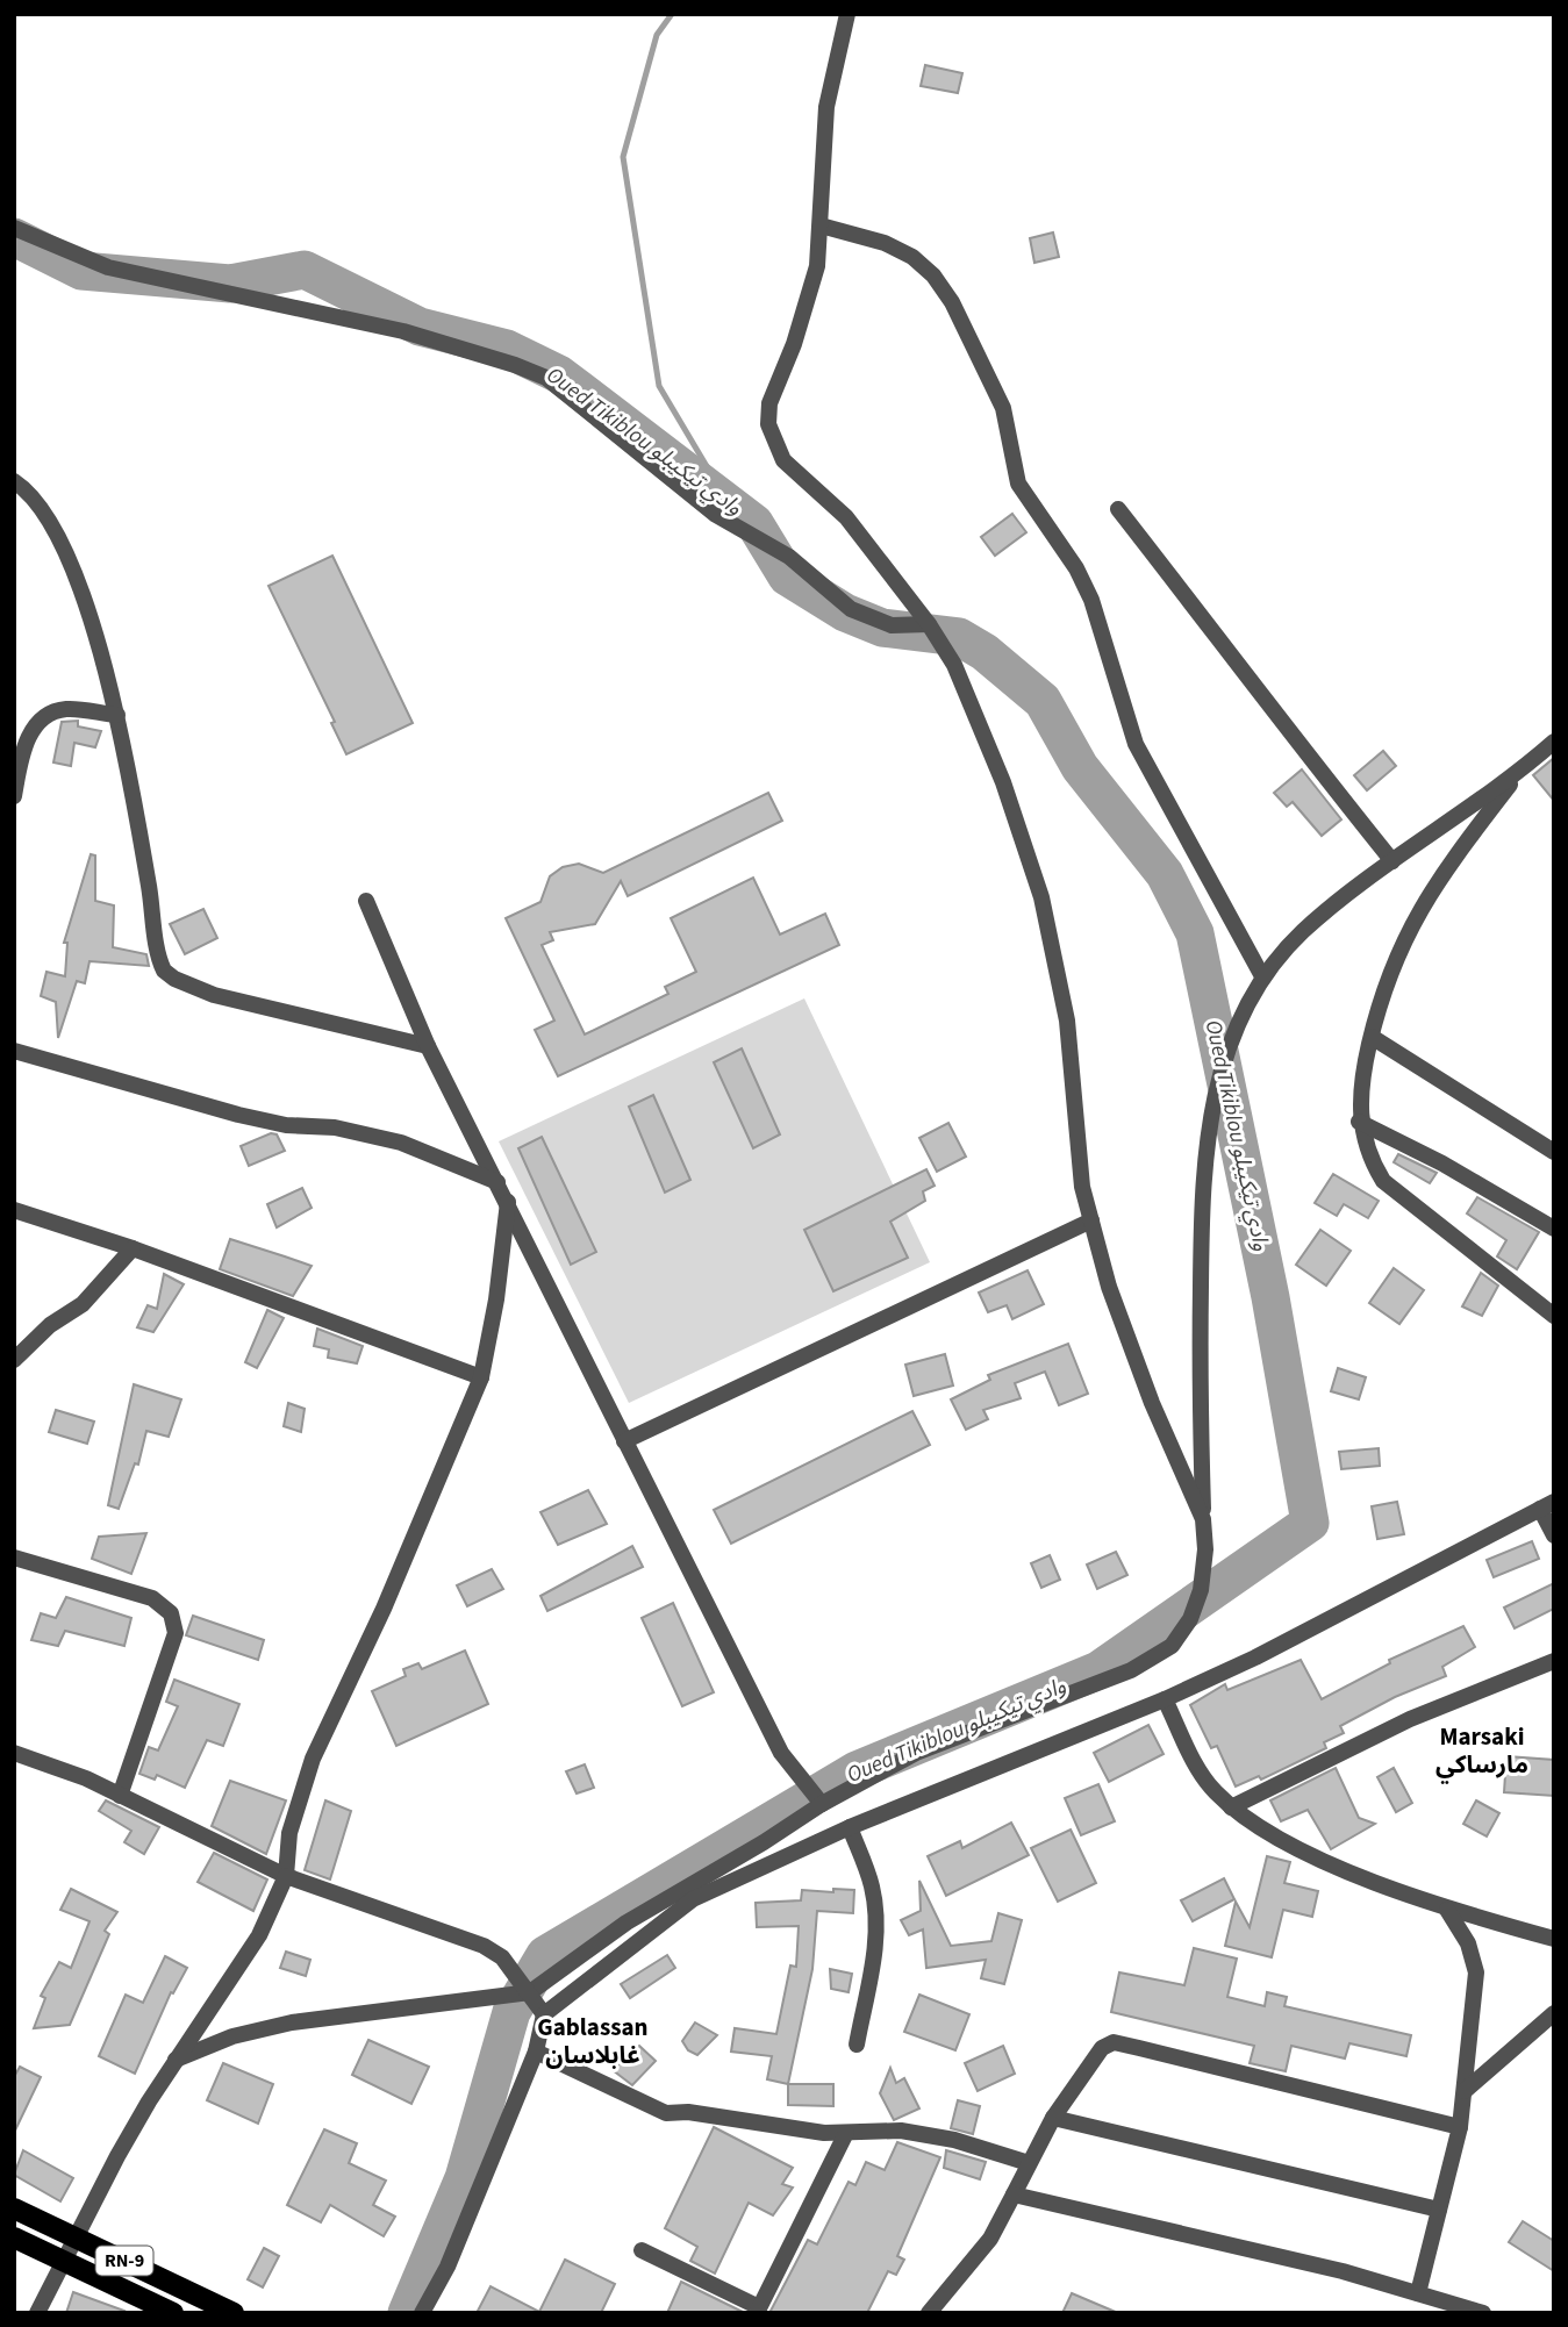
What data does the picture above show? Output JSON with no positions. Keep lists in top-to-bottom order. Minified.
{"streets":{"main road":["RN-9"]},"districts":["Marsaki مارساكي","Gablassan غابلاسان"],"water":["Oued Tikiblou وادي تيكيبلو"]}
